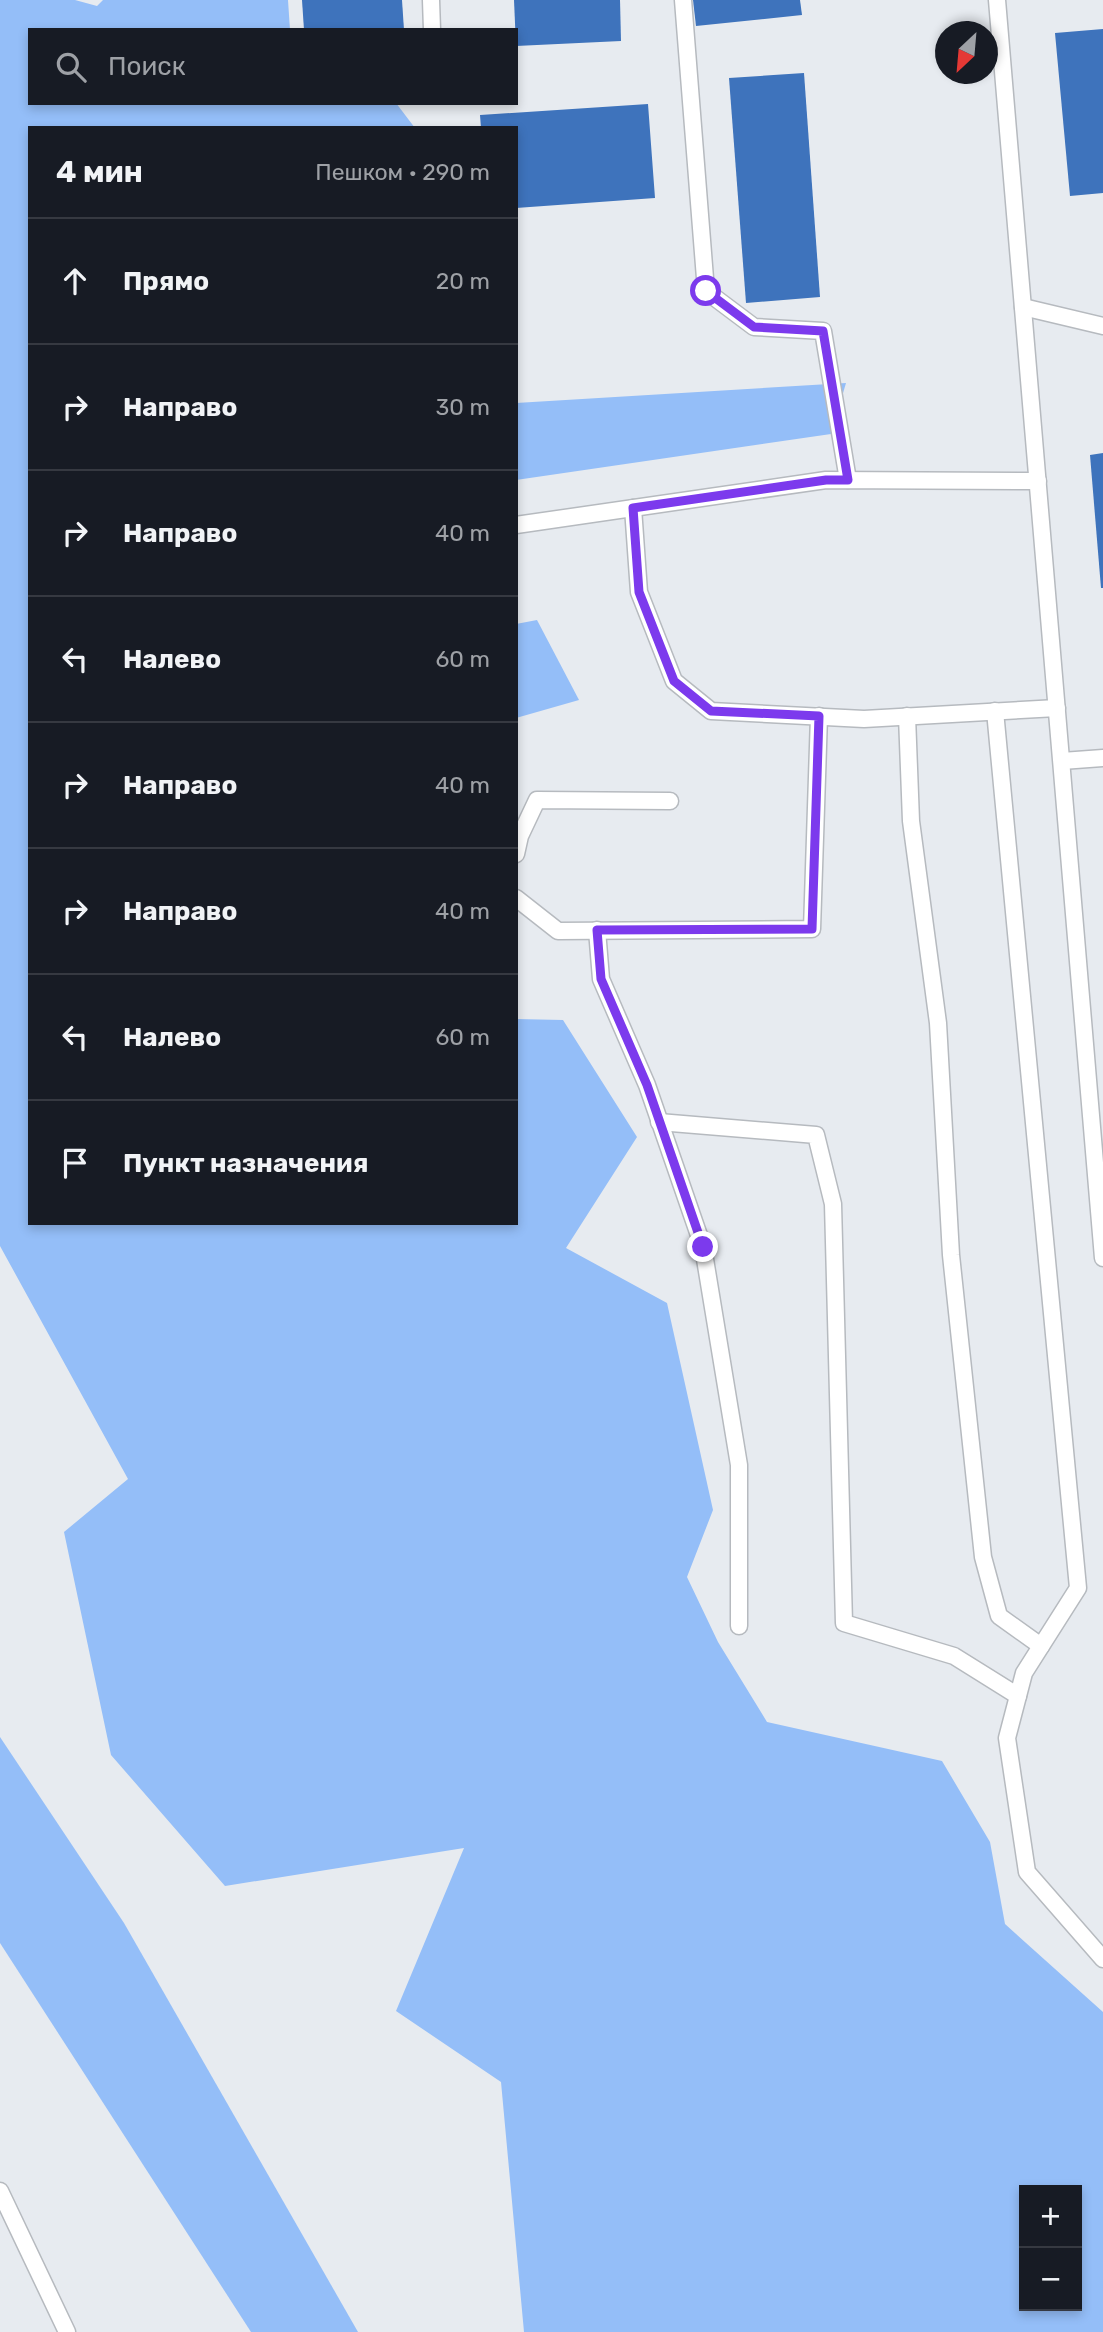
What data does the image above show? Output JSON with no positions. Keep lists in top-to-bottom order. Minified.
{"north":"bottom left","page":{"search":"Поиск","heading":["4 мин","Пешком · 290 m"],"list":[["Прямо","20 m"],["Направо","30 m"],["Направо","40 m"],["Налево","60 m"],["Направо","40 m"],["Направо","40 m"],["Налево","60 m"],"Пункт назначения"],"map_buttons":["+","−"]}}
